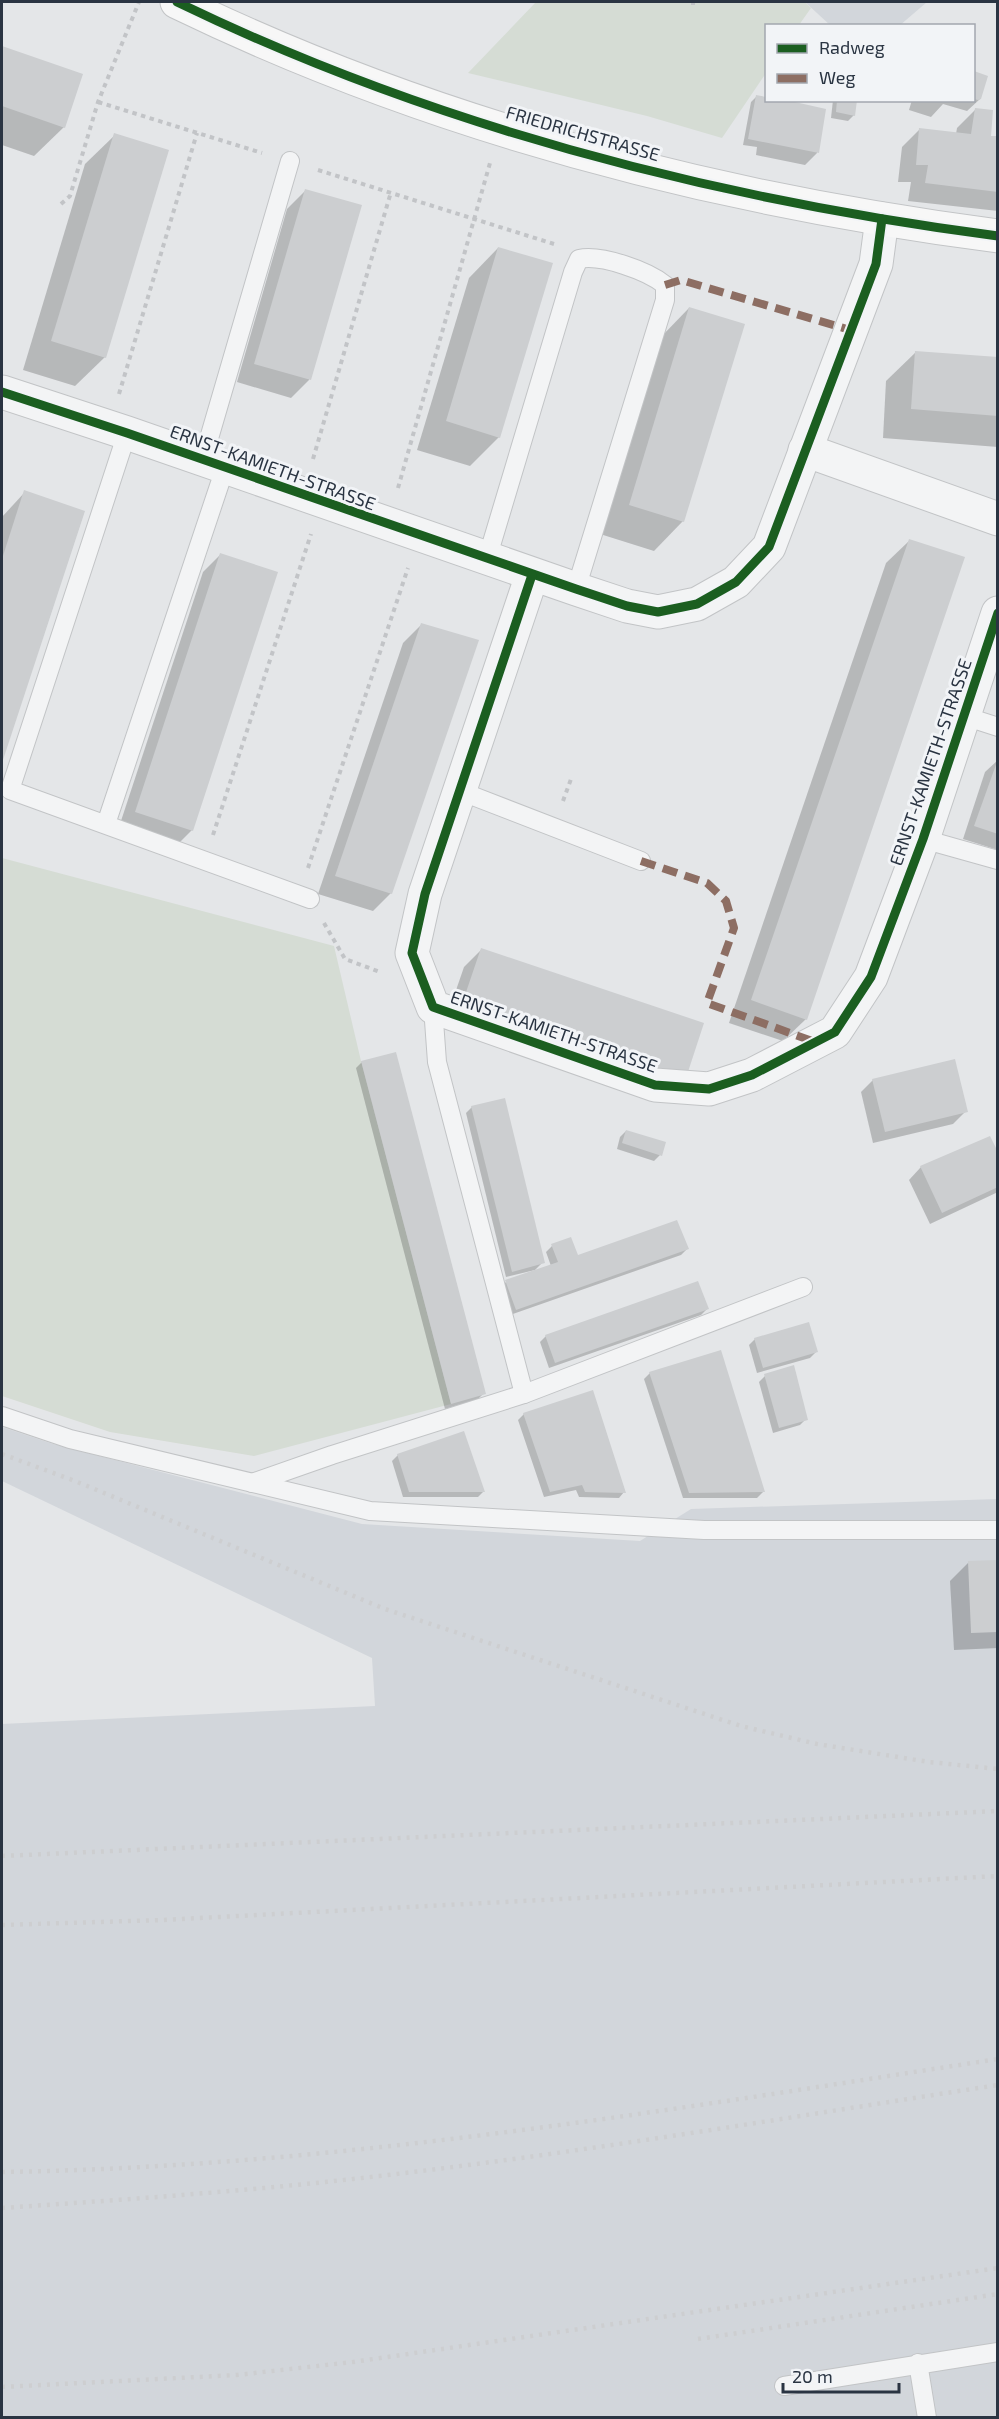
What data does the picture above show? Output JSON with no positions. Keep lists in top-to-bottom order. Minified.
{"streets":{"street":["FRIEDRICHSTRASSE","ERNST-KAMIETH-STRASSE"]},"crossings":[["FRIEDRICHSTRASSE","ERNST-KAMIETH-STRASSE"]],"legend":["Radweg","Weg"],"scale_bar":"20 m"}
